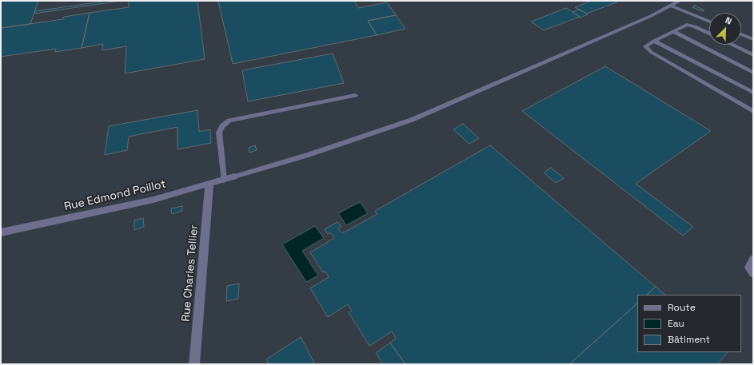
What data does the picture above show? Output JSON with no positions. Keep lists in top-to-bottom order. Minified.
{"streets":{"street":["Rue Edmond Poillot","Rue Charles Tellier"]},"crossings":[["Rue Edmond Poillot","Rue Charles Tellier"]],"legend":["Route","Eau","Bâtiment"],"north":"top right"}
